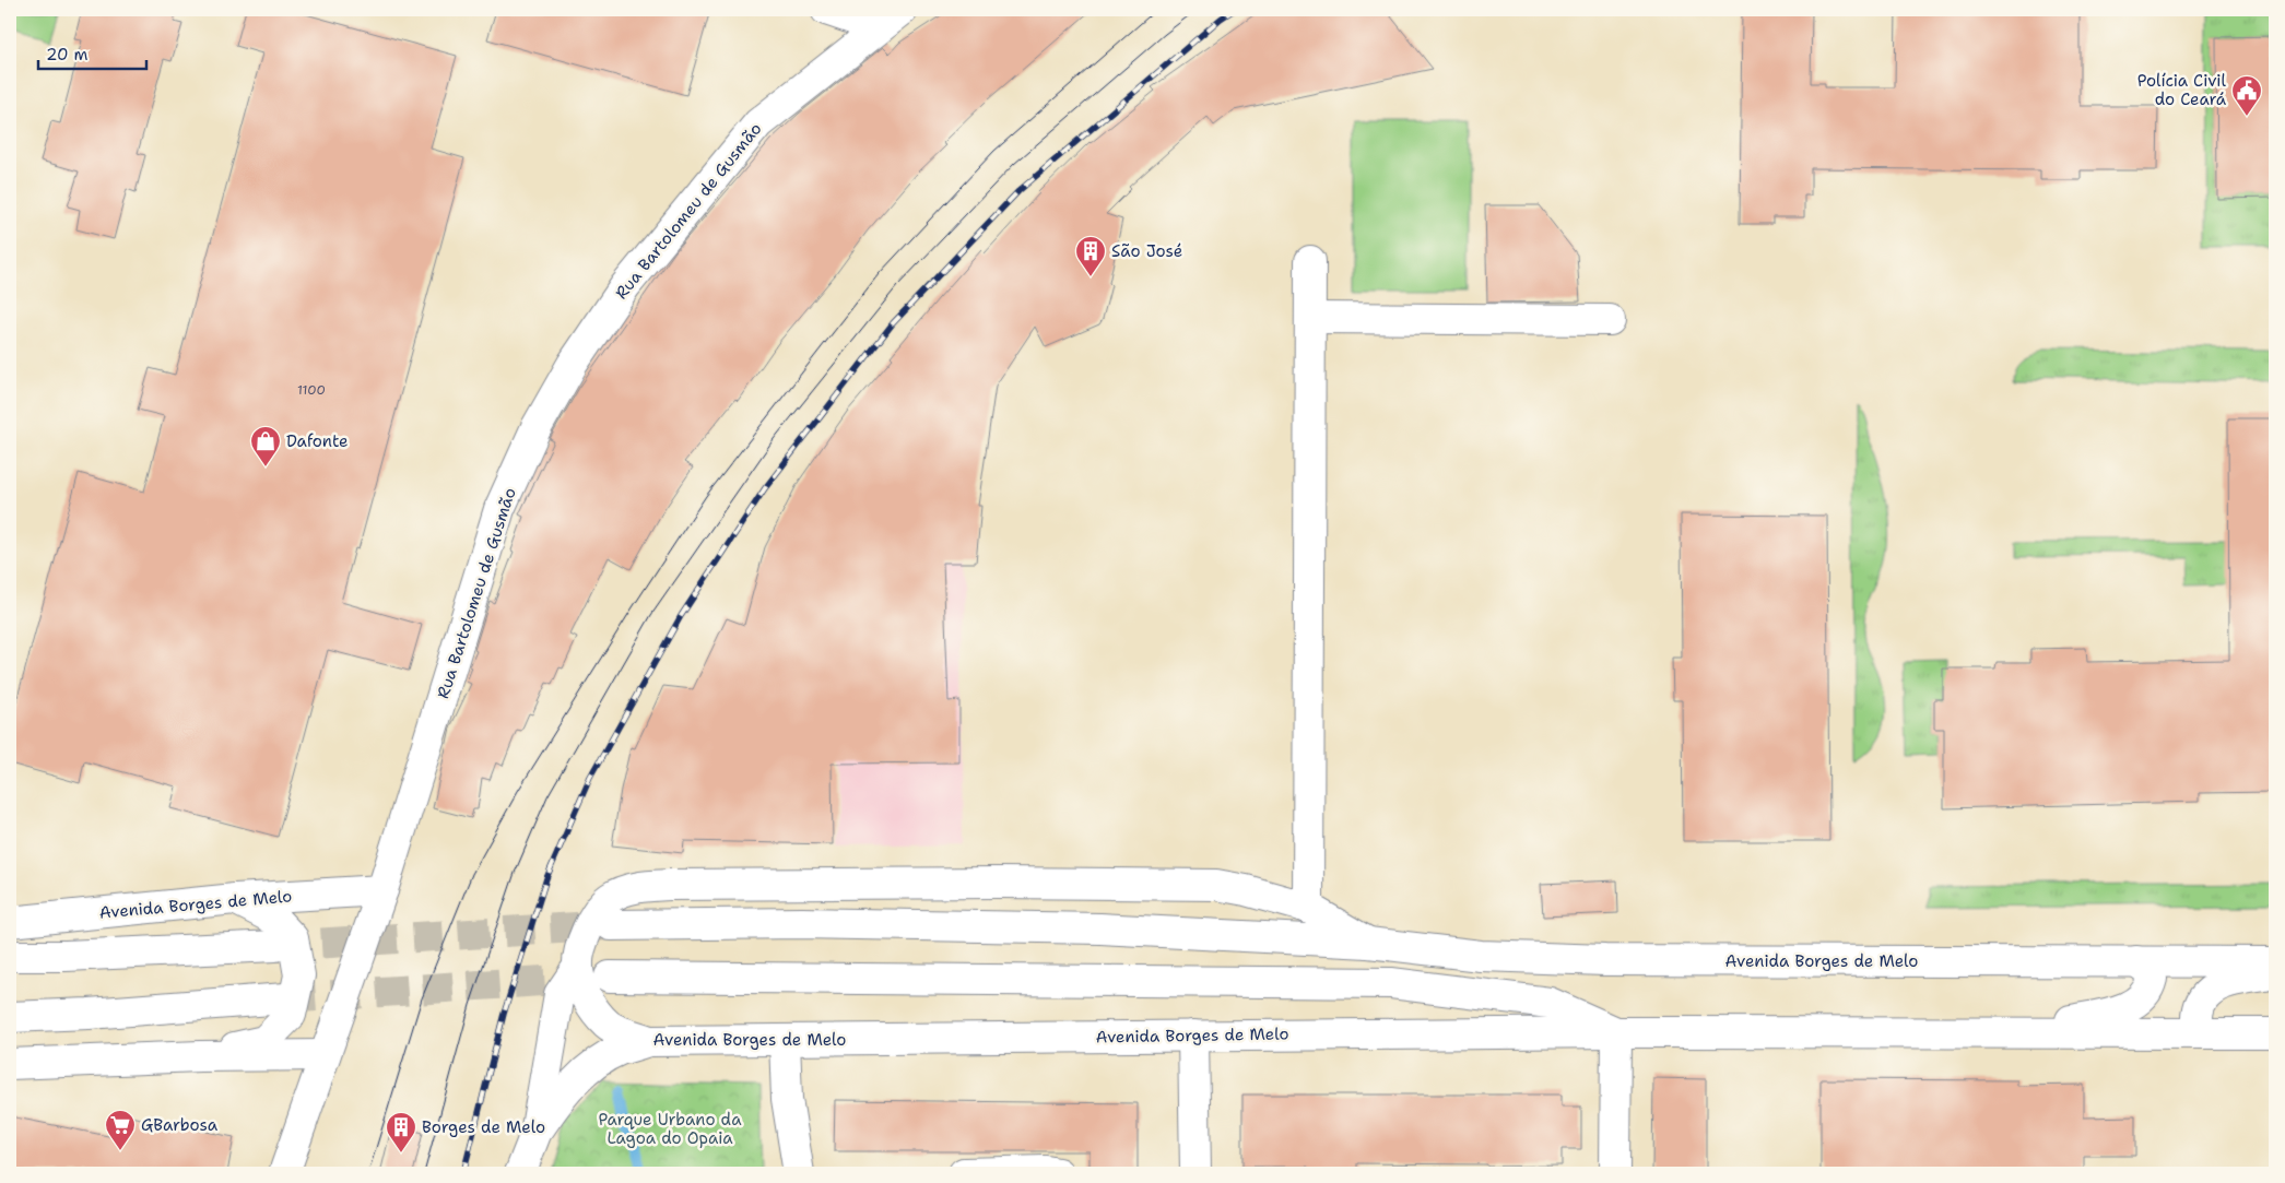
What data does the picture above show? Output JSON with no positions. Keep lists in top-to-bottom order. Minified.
{"streets":{"street":["Rua Bartolomeu de Gusmão","Avenida Borges de Melo"]},"crossings":[["Rua Bartolomeu de Gusmão","Avenida Borges de Melo"]],"parks":["Parque Urbano da Lagoa do Opaia"],"places":{"public building":["Polícia Civil do Ceará"],"building":["São José","Borges de Melo"],"shop":["Dafonte"],"supermarket":["GBarbosa"]},"house_numbers":["1100"],"scale_bar":"20 m"}
